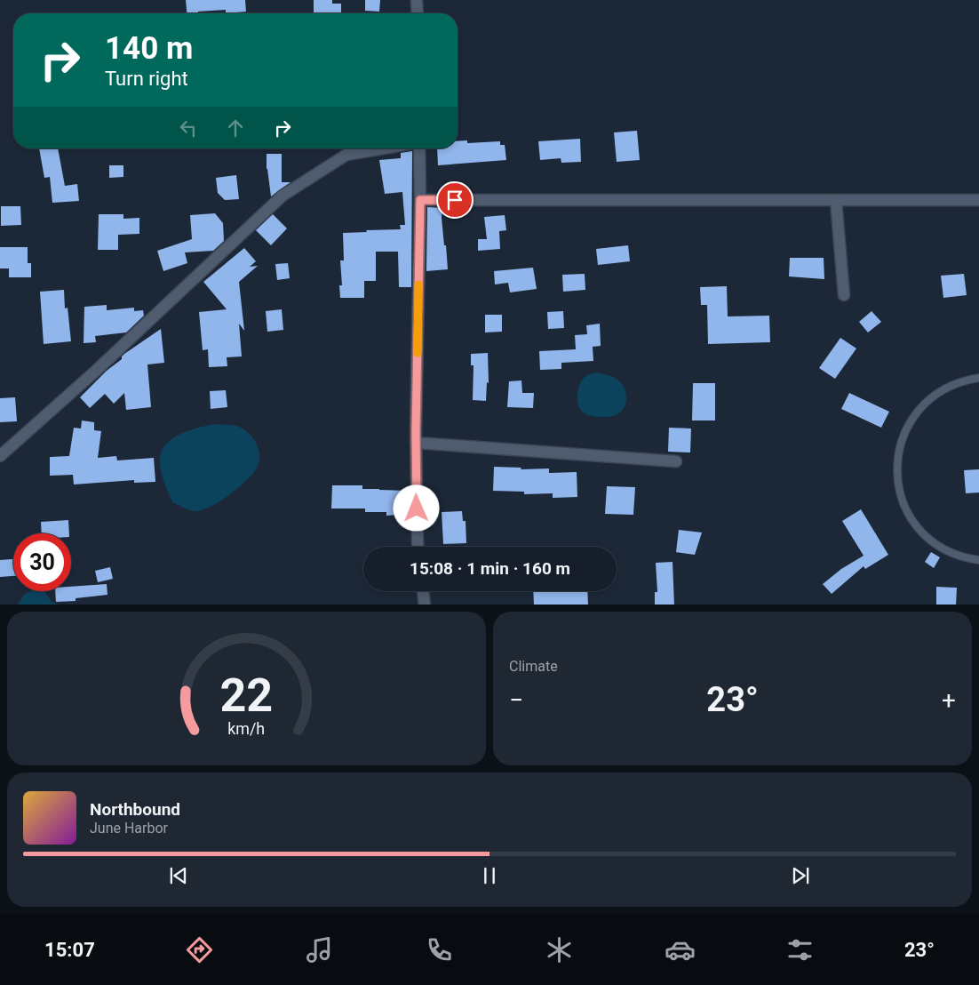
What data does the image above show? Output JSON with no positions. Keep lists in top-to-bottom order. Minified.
{"page":{"turn":["140 m","Turn right"],"limit":"30","trip":"15:08 · 1 min · 160 m","tile":"Climate","heat":["−","23°","+"],"song":["Northbound","June Harbor"],"tabs":["15:07","23°"],"gauge":["22","km/h"]}}
